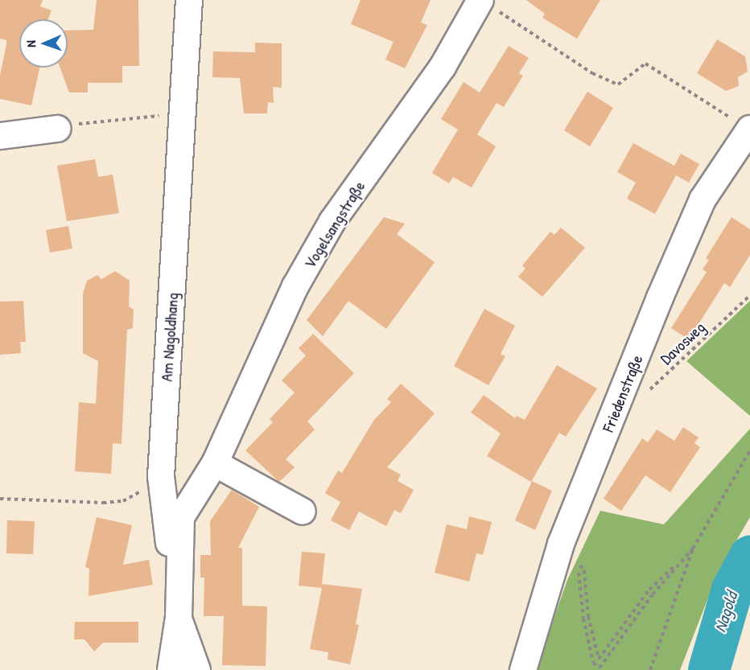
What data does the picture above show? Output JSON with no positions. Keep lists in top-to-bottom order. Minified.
{"streets":{"street":["Vogelsangstraße","Am Nagoldhang","Friedenstraße"],"path":["Davosweg"]},"crossings":[["Vogelsangstraße","Am Nagoldhang"]],"water":["Nagold"],"north":"left"}
